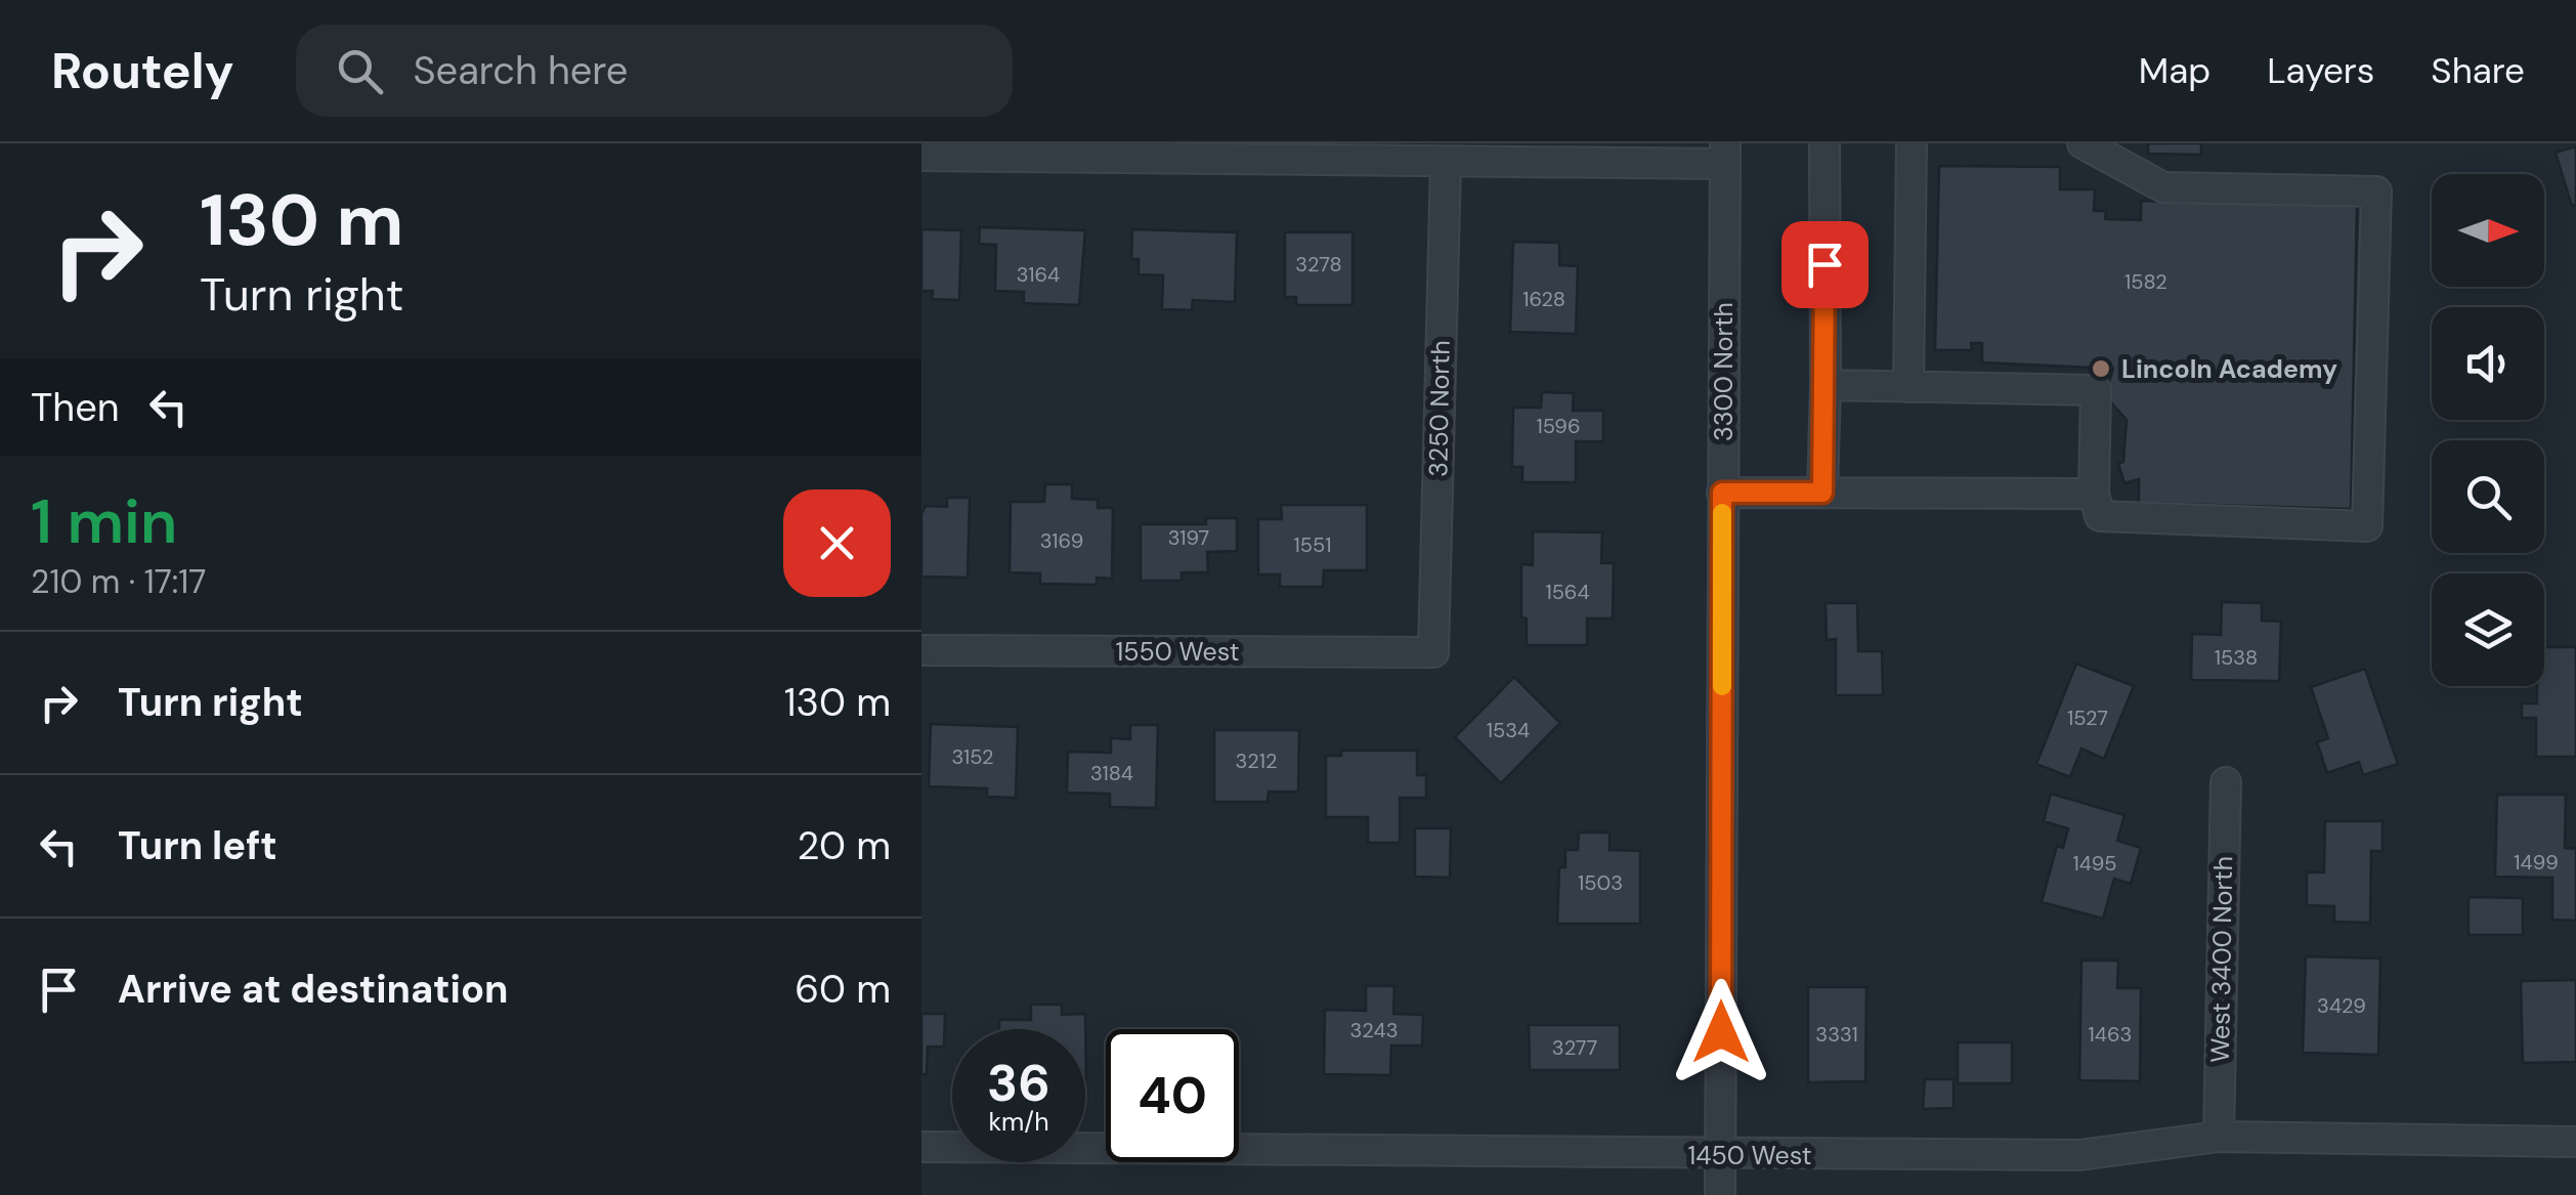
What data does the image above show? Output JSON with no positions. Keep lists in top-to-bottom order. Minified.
{"streets":{"street":["3300 North","3250 North","1550 West","West 3400 North","1450 West"]},"crossings":[["3300 North","1450 West"],["3250 North","1550 West"],["West 3400 North","1450 West"]],"places":["Lincoln Academy"],"house_numbers":["3278","3164","1582","1628","1596","3197","3169","1551","1564","1538","1527","1534","3152","3212","3184","1499","1495","1503","3429","3243","3331","1463","3277"],"north":"right","page":{"header":"Routely","search":"Search here","nav":["Map","Layers","Share"],"turn":["130 m","Turn right"],"then":"Then","heading":["1 min","210 m · 17:17"],"list":[{"name":"Turn right","value":"130 m"},{"name":"Turn left","value":"20 m"},{"name":"Arrive at destination","value":"60 m"}],"speed":"36 km/h","limit":"40"}}
